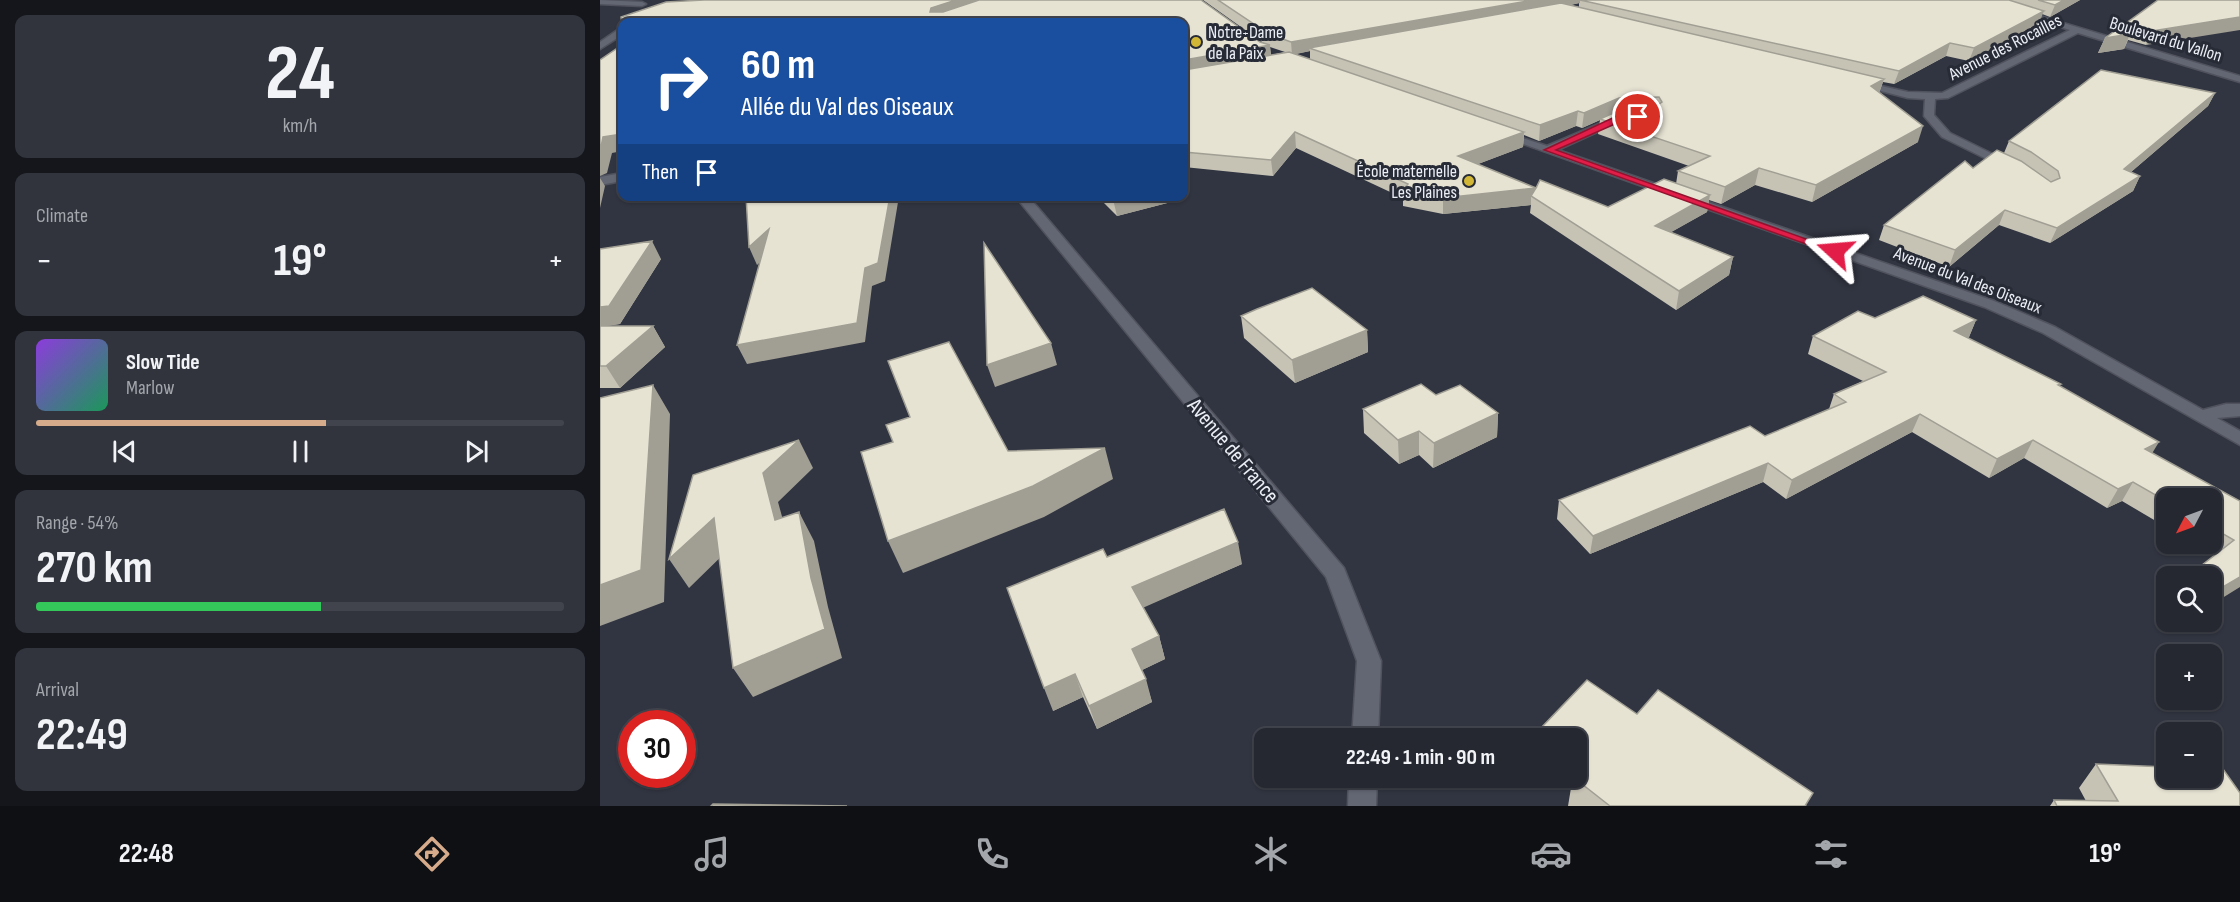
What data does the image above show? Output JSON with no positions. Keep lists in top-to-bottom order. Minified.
{"streets":{"street":["Boulevard du Vallon","Avenue des Rocailles","Avenue du Val des Oiseaux","Avenue de France"]},"crossings":[["Boulevard du Vallon","Avenue des Rocailles"]],"places":["Notre-Dame de la Paix","École maternelle Les Plaines"],"north":"bottom left","page":{"tile":[["24","km/h"],"Climate",["Range · 54%","270 km"],["Arrival","22:49"]],"turn":["60 m","Allée du Val des Oiseaux"],"then":"Then","heat":["−","19°","+"],"song":["Slow Tide","Marlow"],"map_buttons":["+","−"],"limit":"30","trip":"22:49 · 1 min · 90 m","tabs":["22:48","19°"]}}
